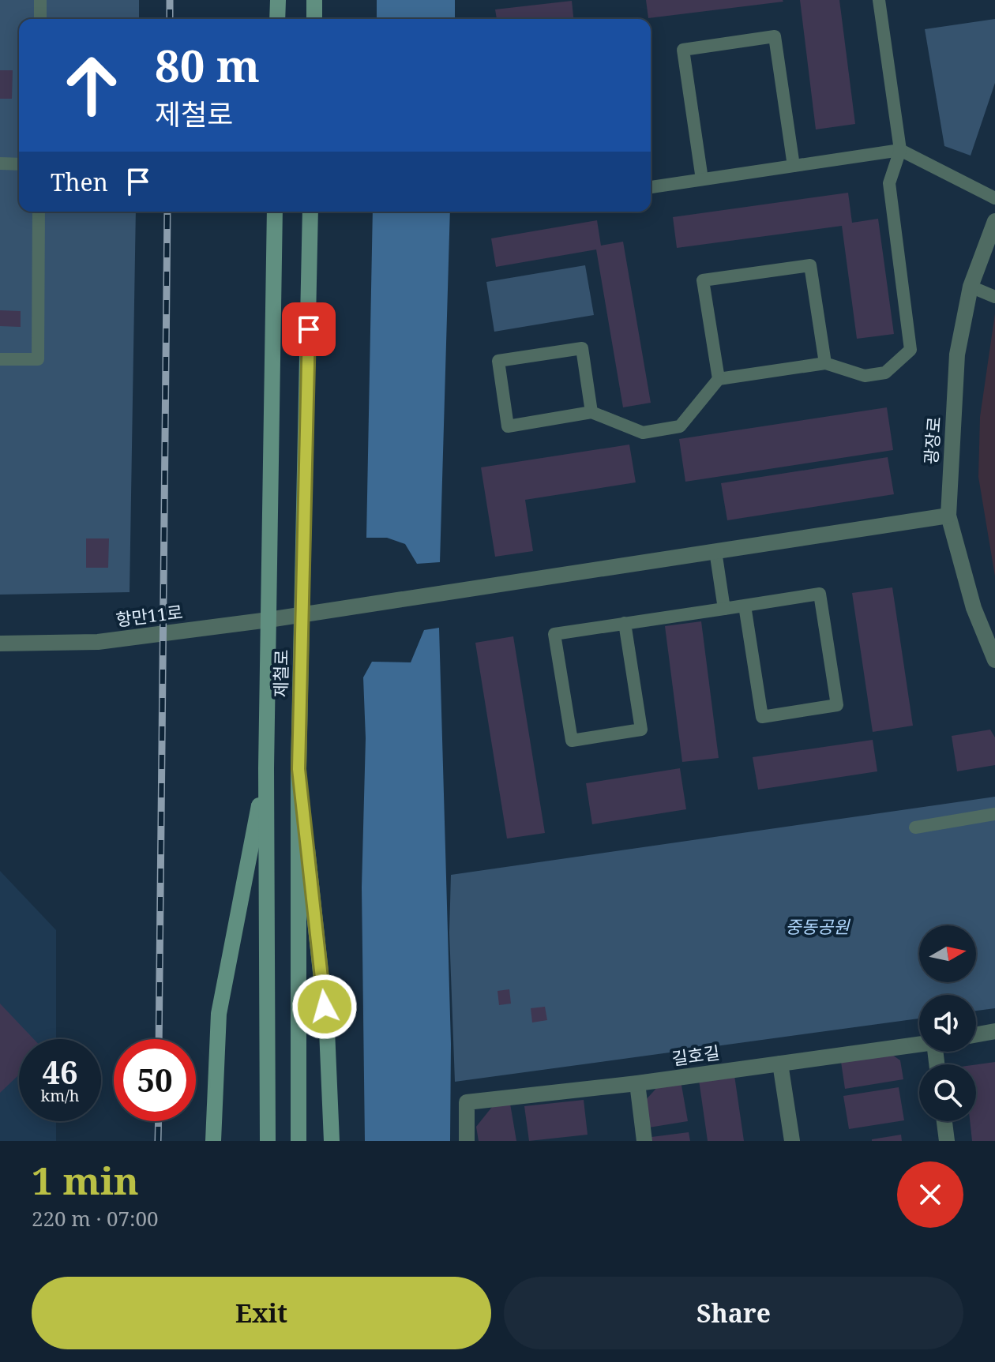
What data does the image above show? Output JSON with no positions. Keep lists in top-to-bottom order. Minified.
{"streets":{"main road":["제철로"],"street":["광장로","항만11로","길호길"]},"crossings":[["광장로","항만11로"],["항만11로","제철로"]],"parks":["중동공원"],"north":"right","page":{"turn":["80 m","제철로"],"then":"Then","speed":"46 km/h","limit":"50","heading":["1 min","220 m · 07:00"],"buttons":["Exit","Share"]}}
